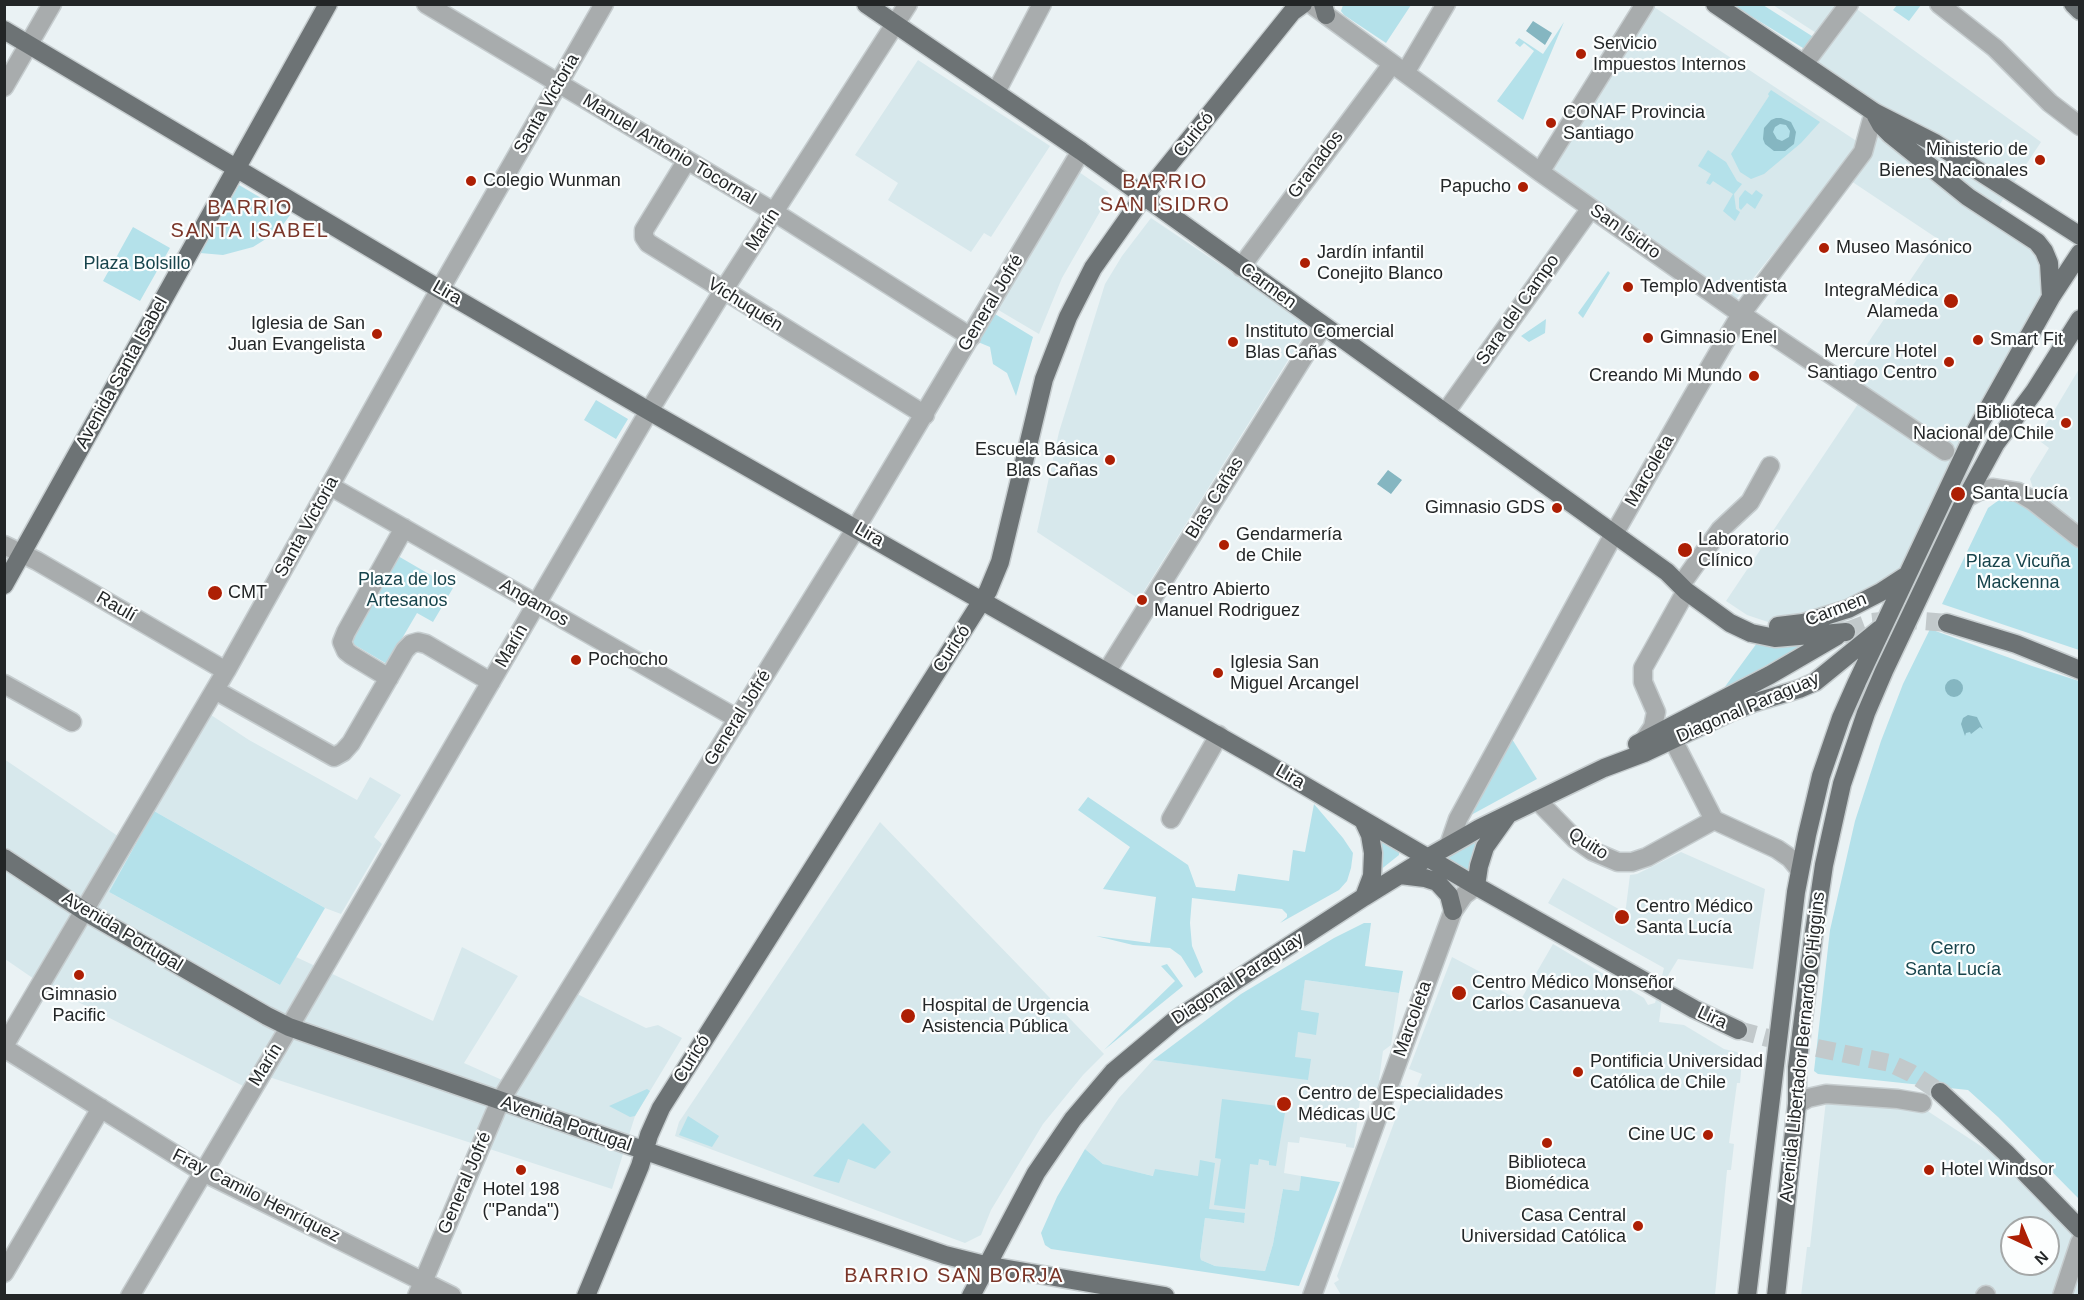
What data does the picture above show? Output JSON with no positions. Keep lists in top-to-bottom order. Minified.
{"streets":{"main road":["Curicó","Carmen","Lira","Avenida Santa Isabel","Diagonal Paraguay","Avenida Portugal","Avenida Libertador Bernardo O'Higgins"],"street":["Santa Victoria","Manuel Antonio Tocornal","Granados","Marín","San Isidro","General Jofré","Vichuquén","Sara del Campo","Marcoleta","Blas Cañas","Angamos","Raulí","Quito","Fray Camilo Henríquez"]},"crossings":[["Santa Victoria","Manuel Antonio Tocornal"],["Santa Victoria","Lira"],["Santa Victoria","Angamos"],["Santa Victoria","Raulí"],["Santa Victoria","Avenida Portugal"],["Santa Victoria","Fray Camilo Henríquez"],["Curicó","Carmen"],["Curicó","Lira"],["Curicó","Avenida Portugal"],["Manuel Antonio Tocornal","Marín"],["Manuel Antonio Tocornal","General Jofré"],["Manuel Antonio Tocornal","Vichuquén"],["Granados","San Isidro"],["Granados","Carmen"],["Marín","Carmen"],["Marín","Lira"],["Marín","Vichuquén"],["Marín","Angamos"],["Marín","Avenida Portugal"],["Marín","Fray Camilo Henríquez"],["San Isidro","Sara del Campo"],["San Isidro","Marcoleta"],["Carmen","General Jofré"],["Carmen","Sara del Campo"],["Carmen","Marcoleta"],["Carmen","Blas Cañas"],["Carmen","Diagonal Paraguay"],["Carmen","Avenida Libertador Bernardo O'Higgins"],["Lira","General Jofré"],["Lira","Avenida Santa Isabel"],["Lira","Marcoleta"],["Lira","Blas Cañas"],["Lira","Diagonal Paraguay"],["General Jofré","Vichuquén"],["General Jofré","Angamos"],["General Jofré","Avenida Portugal"],["General Jofré","Fray Camilo Henríquez"],["Avenida Santa Isabel","Raulí"],["Marcoleta","Diagonal Paraguay"],["Diagonal Paraguay","Quito"],["Diagonal Paraguay","Avenida Portugal"],["Diagonal Paraguay","Avenida Libertador Bernardo O'Higgins"]],"districts":["BARRIO SAN ISIDRO","BARRIO SANTA ISABEL","BARRIO SAN BORJA"],"parks":["Plaza Bolsillo","Plaza Vicuña Mackenna","Plaza de los Artesanos","Cerro Santa Lucía"],"places":["Servicio Impuestos Internos","CONAF Provincia Santiago","Ministerio de Bienes Nacionales","Colegio Wunman","Papucho","Museo Masónico","Jardín infantil Conejito Blanco","Templo Adventista","IntegraMédica Alameda","Iglesia de San Juan Evangelista","Gimnasio Enel","Smart Fit","Instituto Comercial Blas Cañas","Mercure Hotel Santiago Centro","Creando Mi Mundo","Biblioteca Nacional de Chile","Escuela Básica Blas Cañas","Santa Lucía","Gimnasio GDS","Gendarmería de Chile","Laboratorio Clínico","CMT","Centro Abierto Manuel Rodriguez","Pochocho","Iglesia San Miguel Arcangel","Centro Médico Santa Lucía","Gimnasio Pacific","Centro Médico Monseñor Carlos Casanueva","Hospital de Urgencia Asistencia Pública","Pontificia Universidad Católica de Chile","Centro de Especialidades Médicas UC","Cine UC","Biblioteca Biomédica","Hotel 198 (\"Panda\")","Hotel Windsor","Casa Central Universidad Católica"],"north":"bottom right"}
